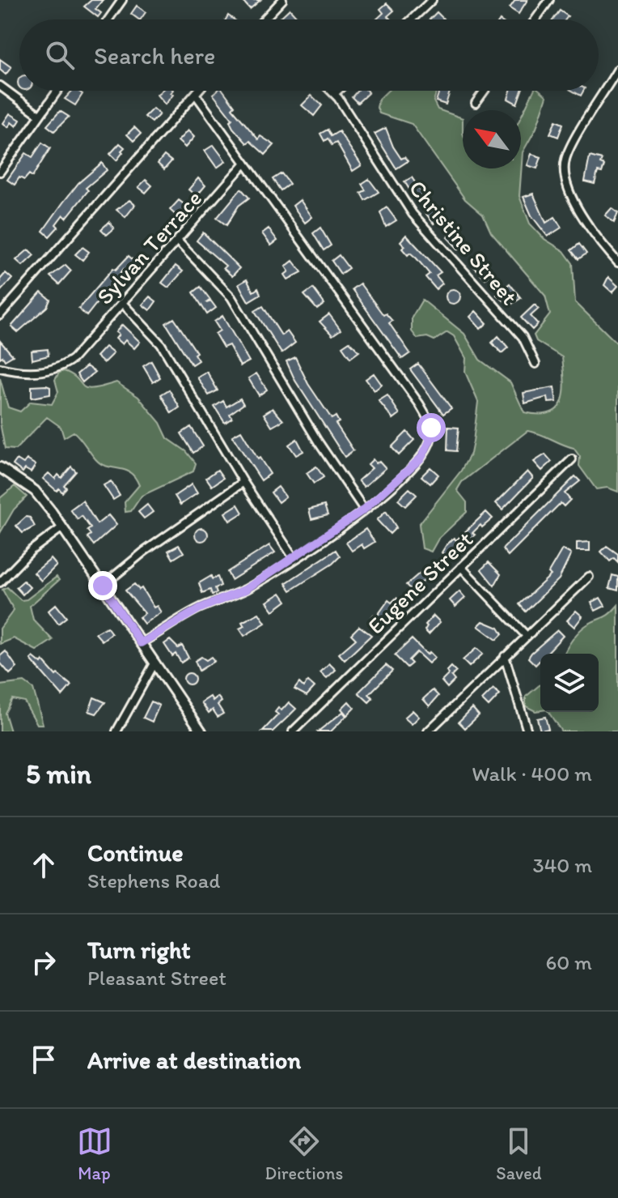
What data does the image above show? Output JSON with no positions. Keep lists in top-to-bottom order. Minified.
{"streets":{"street":["Christine Street","Sylvan Terrace","Eugene Street"]},"north":"top left","page":{"search":"Search here","heading":["5 min","Walk · 400 m"],"list":[["Continue","Stephens Road","340 m"],["Turn right","Pleasant Street","60 m"],"Arrive at destination"],"nav":["Map","Directions","Saved"]}}
